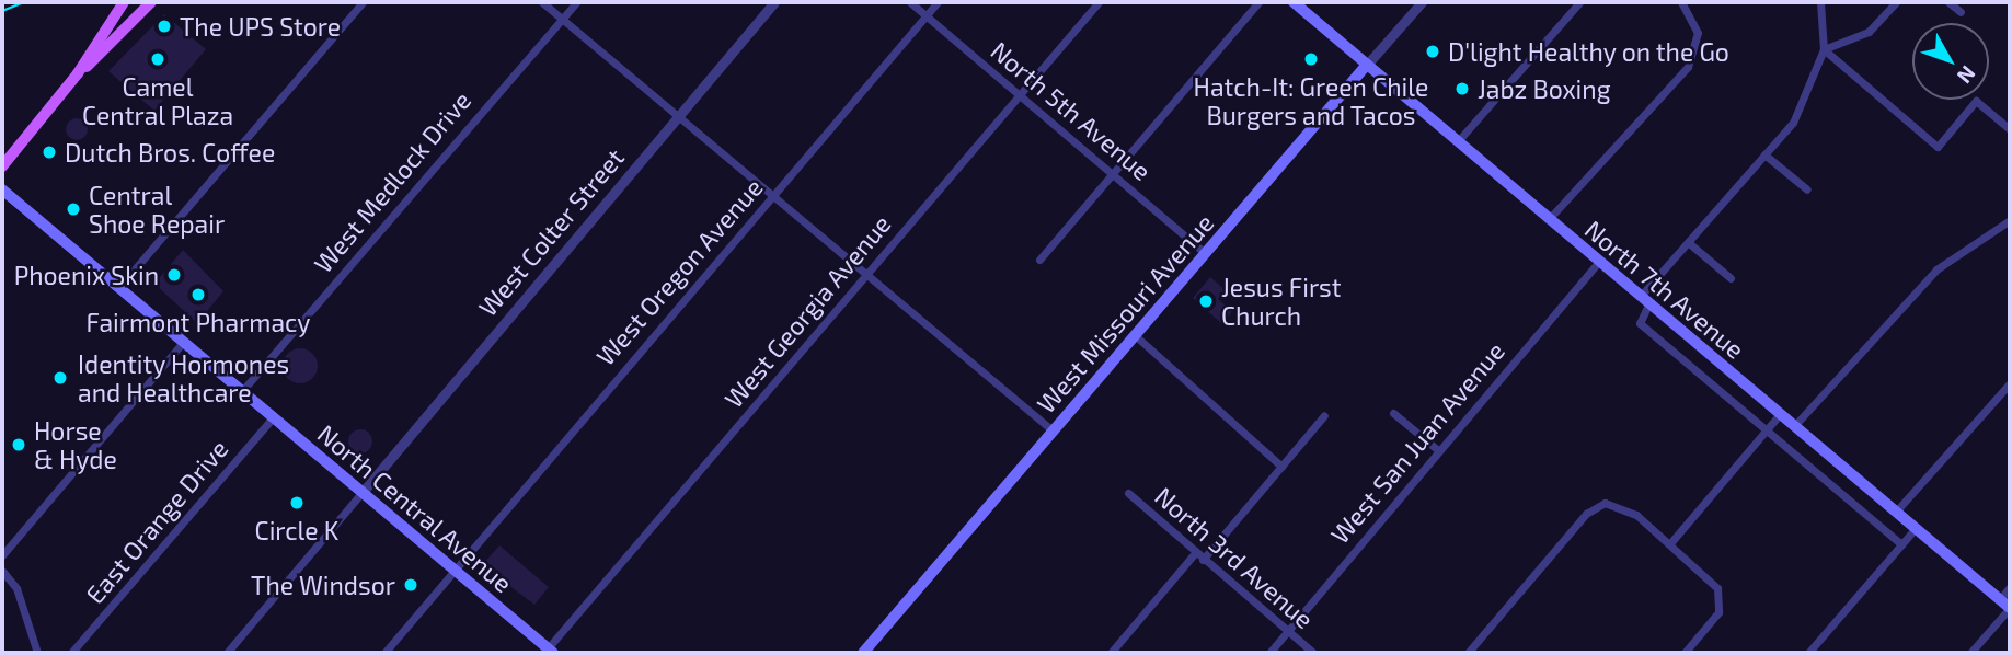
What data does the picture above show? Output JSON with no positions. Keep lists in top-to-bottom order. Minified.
{"streets":{"main road":["North 7th Avenue","West Missouri Avenue","North Central Avenue"],"street":["North 5th Avenue","West Medlock Drive","West Colter Street","West Oregon Avenue","West Georgia Avenue","West San Juan Avenue","East Orange Drive","North 3rd Avenue"]},"crossings":[["North 5th Avenue","West Oregon Avenue"],["North 5th Avenue","West Georgia Avenue"],["North 5th Avenue","West Missouri Avenue"],["West Medlock Drive","North Central Avenue"],["West Colter Street","North Central Avenue"],["West Oregon Avenue","North Central Avenue"],["North 7th Avenue","West Missouri Avenue"],["North 7th Avenue","West San Juan Avenue"],["West Georgia Avenue","North Central Avenue"],["West San Juan Avenue","North 3rd Avenue"],["North Central Avenue","East Orange Drive"]],"places":["The UPS Store","D'light Healthy on the Go","Camel Central Plaza","Hatch-It: Green Chile Burgers and Tacos","Jabz Boxing","Dutch Bros. Coffee","Central Shoe Repair","Phoenix Skin","Fairmont Pharmacy","Jesus First Church","Identity Hormones and Healthcare","Horse & Hyde","Circle K","The Windsor"],"north":"bottom right"}
